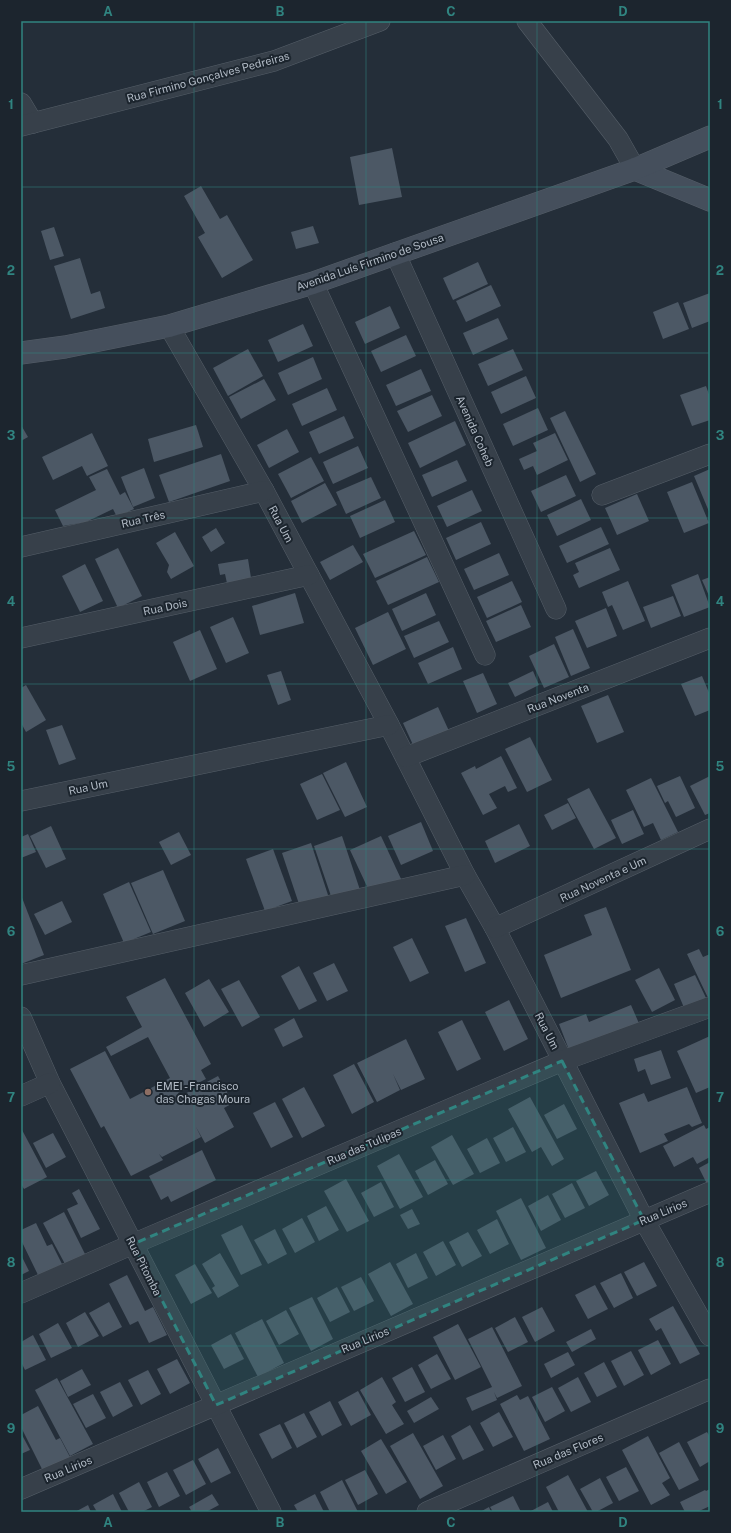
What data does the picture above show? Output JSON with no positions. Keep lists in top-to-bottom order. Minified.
{"streets":{"main road":["Avenida Luís Firmino de Sousa"],"street":["Rua Firmino Gonçalves Pedreiras","Avenida Coheb","Rua Três","Rua Um","Rua Dois","Rua Noventa","Rua Noventa e Um","Rua das Tulipas","Rua Lirios","Rua Pitomba","Rua das Flores"]},"crossings":[["Avenida Luís Firmino de Sousa","Avenida Coheb"],["Avenida Luís Firmino de Sousa","Rua Um"],["Rua Três","Rua Um"],["Rua Um","Rua Dois"],["Rua Um","Rua Noventa"],["Rua Um","Rua Noventa e Um"],["Rua Um","Rua das Tulipas"],["Rua Um","Rua Lirios"],["Rua das Tulipas","Rua Pitomba"],["Rua Lirios","Rua Pitomba"]],"places":["EMEI - Francisco das Chagas Moura"],"grid":{"columns":["A","B","C","D"],"rows":["1","2","3","4","5","6","7","8","9"]}}
